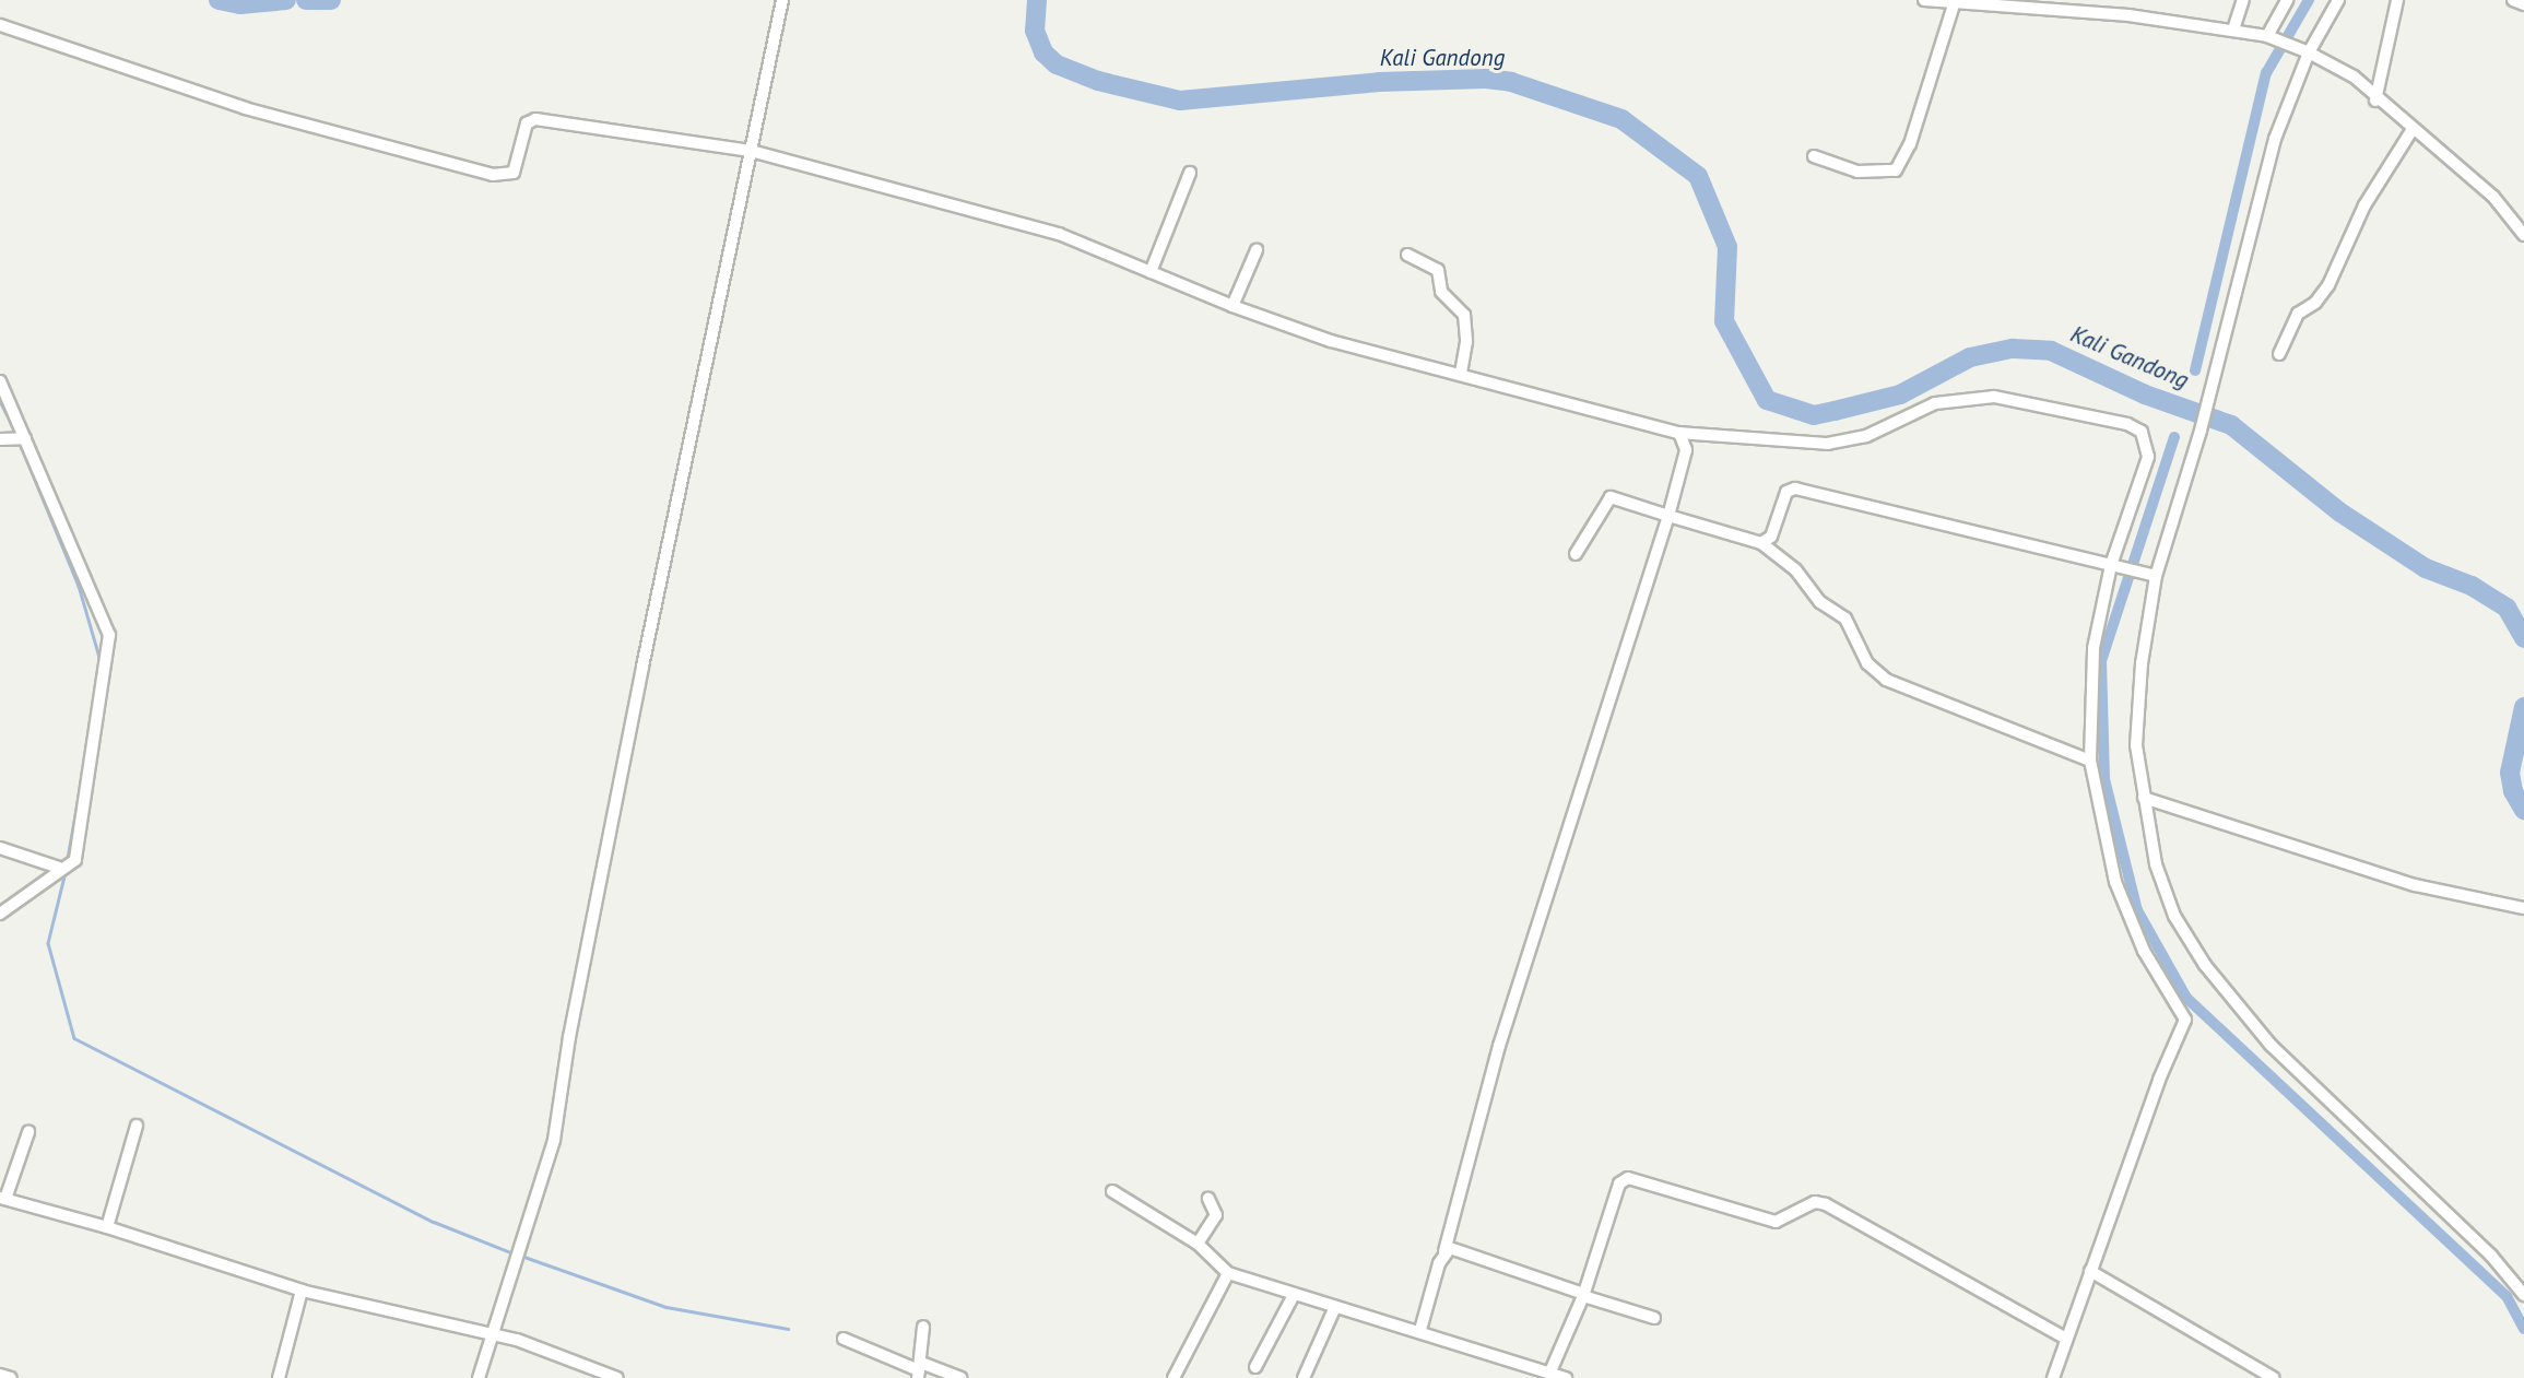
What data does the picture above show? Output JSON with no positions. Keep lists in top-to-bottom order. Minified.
{"water":["Kali Gandong"]}
